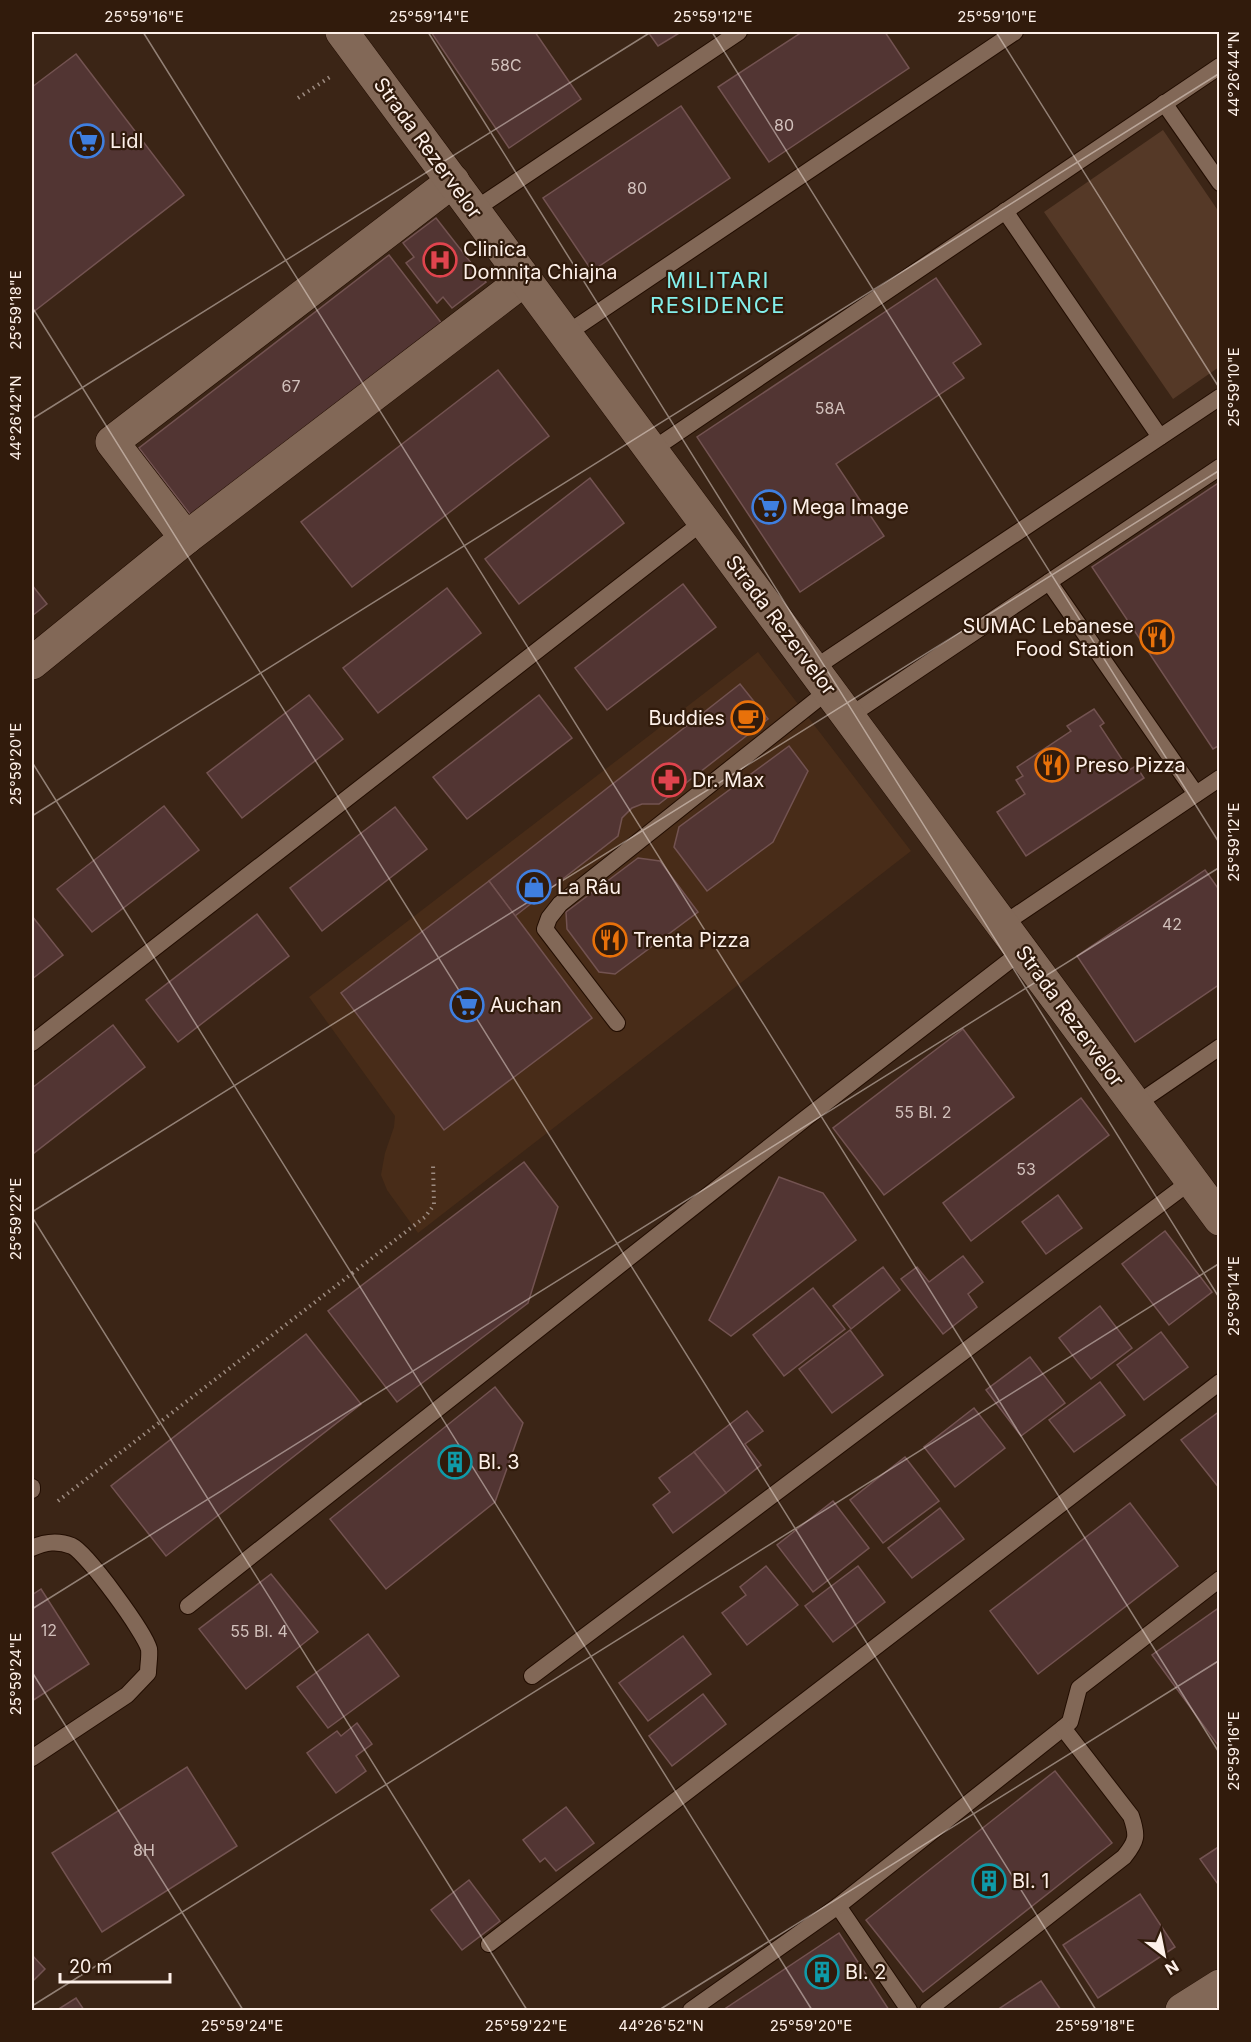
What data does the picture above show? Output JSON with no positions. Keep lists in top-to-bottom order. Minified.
{"streets":{"street":["Strada Rezervelor"]},"districts":["MILITARI RESIDENCE"],"places":{"supermarket":["Lidl","Mega Image","Auchan"],"hospital":["Clinica Domnița Chiajna"],"restaurant":["SUMAC Lebanese Food Station","Preso Pizza","Trenta Pizza"],"cafe":["Buddies"],"pharmacy":["Dr. Max"],"shop":["La Râu"],"building":["Bl. 3","Bl. 1","Bl. 2"]},"house_numbers":["58C","80","80","67","58A","42","55 Bl. 2","53","12","55 Bl. 4","8H"],"scale_bar":"20 m","north":"bottom right","coordinates":["25°59'16\"E","25°59'14\"E","25°59'12\"E","25°59'10\"E","44°26'44\"N","25°59'18\"E","44°26'42\"N","25°59'20\"E","25°59'22\"E","25°59'24\"E","44°26'52\"N"]}
